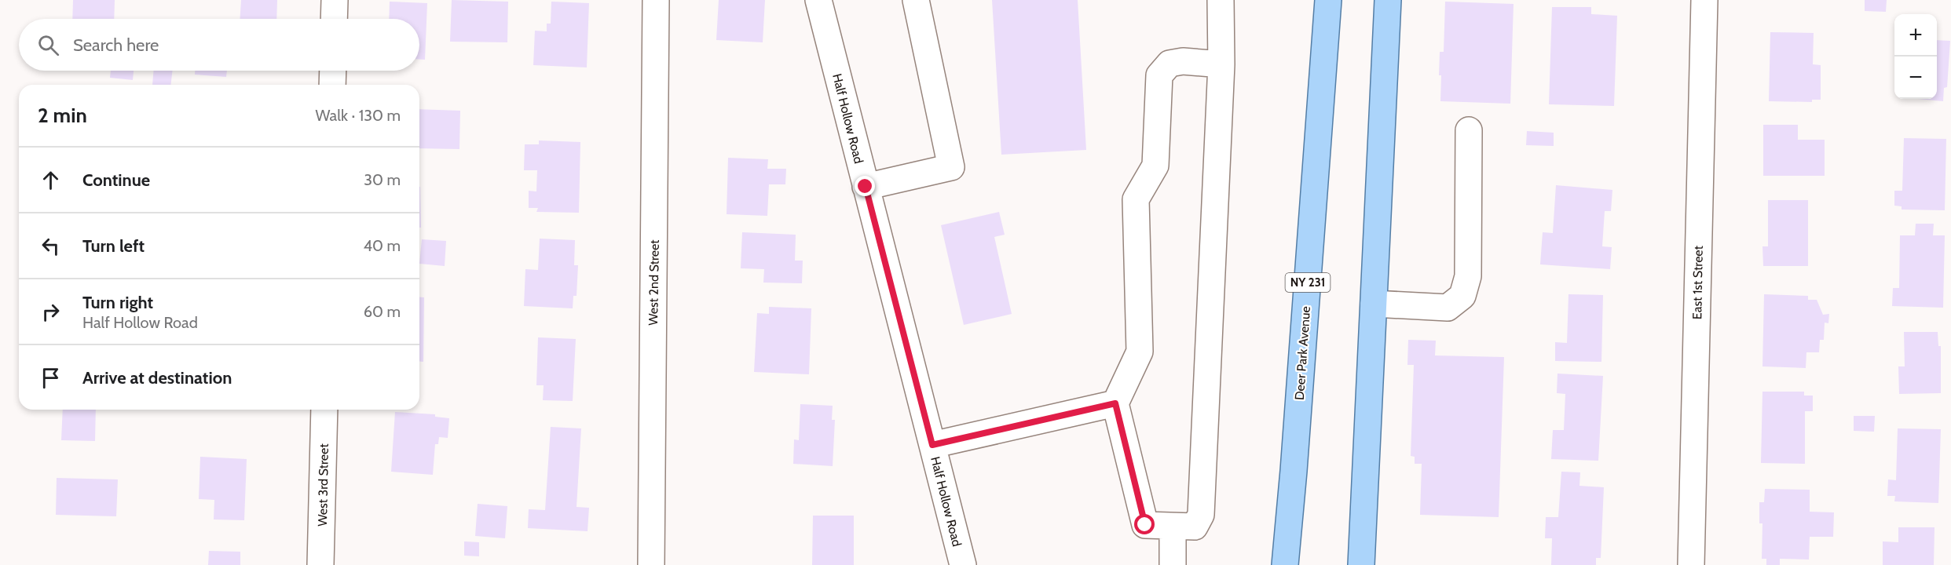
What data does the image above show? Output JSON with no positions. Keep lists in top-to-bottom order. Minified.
{"streets":{"main road":["NY 231","Deer Park Avenue"],"street":["Half Hollow Road","West 2nd Street","East 1st Street","West 3rd Street"]},"page":{"map_buttons":["+","−"],"search":"Search here","heading":["2 min","Walk · 130 m"],"list":[["Continue","30 m"],["Turn left","40 m"],["Turn right","Half Hollow Road","60 m"],"Arrive at destination"]}}
